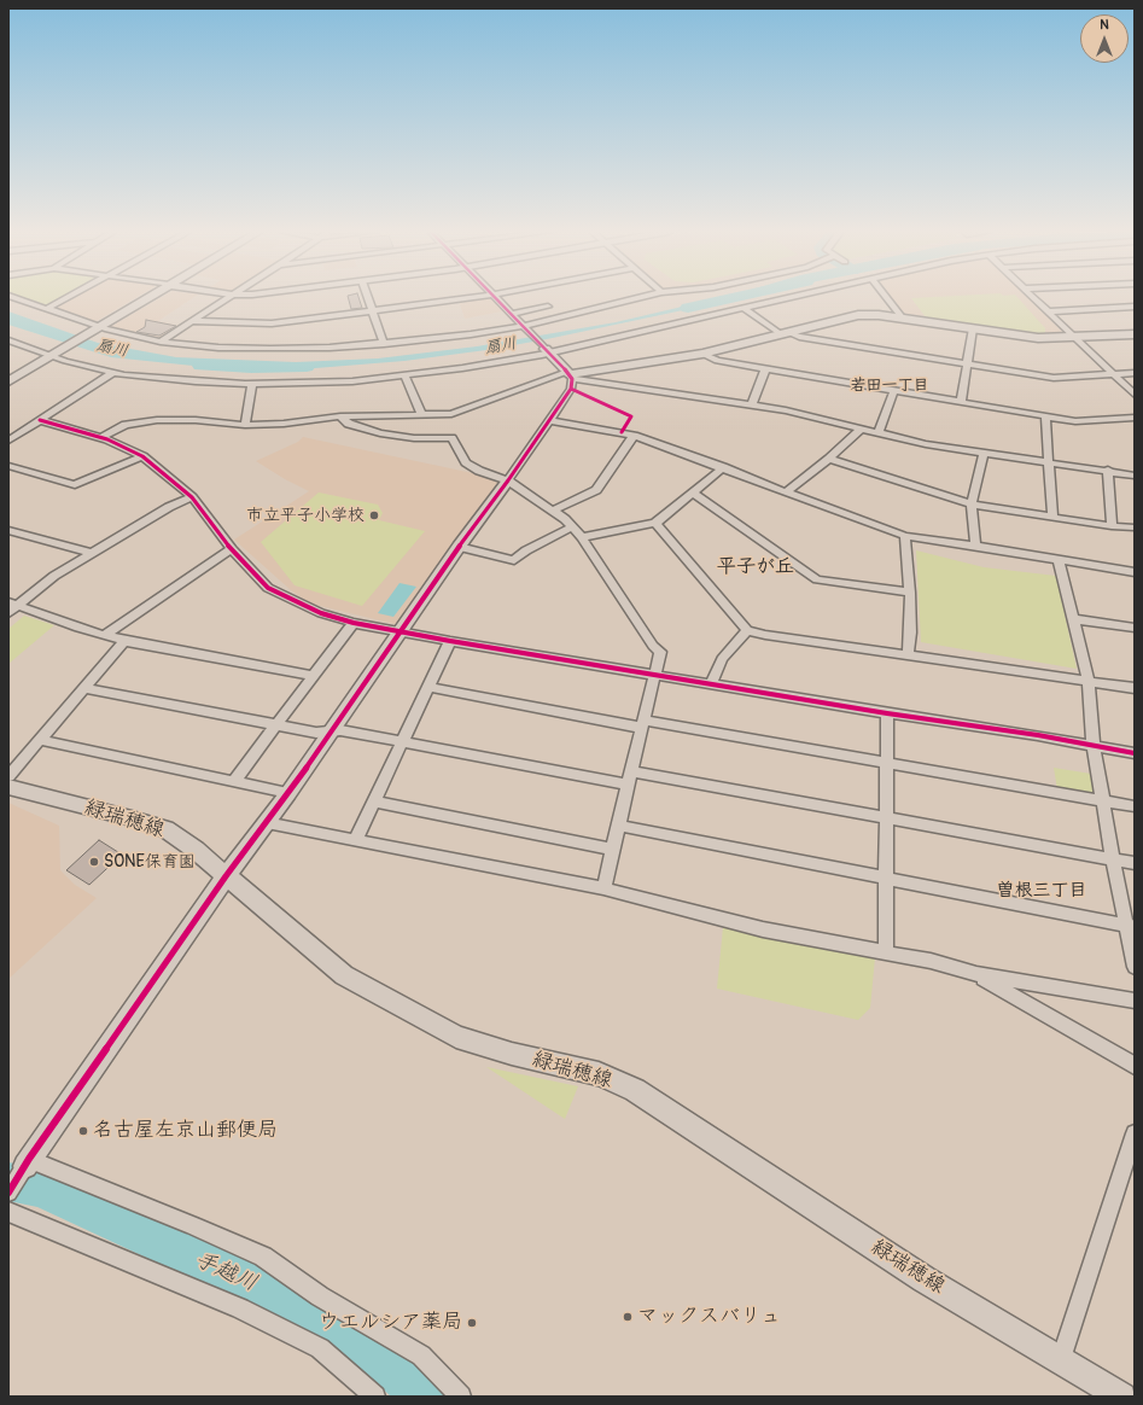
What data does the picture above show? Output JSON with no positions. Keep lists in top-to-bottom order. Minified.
{"streets":{"street":["緑瑞穂線"]},"districts":["若田一丁目","平子が丘","曽根三丁目"],"water":["扇川","手越川"],"places":["市立平子小学校","SONE保育園","名古屋左京山郵便局","マックスバリュ","ウエルシア薬局"],"north":"top"}
